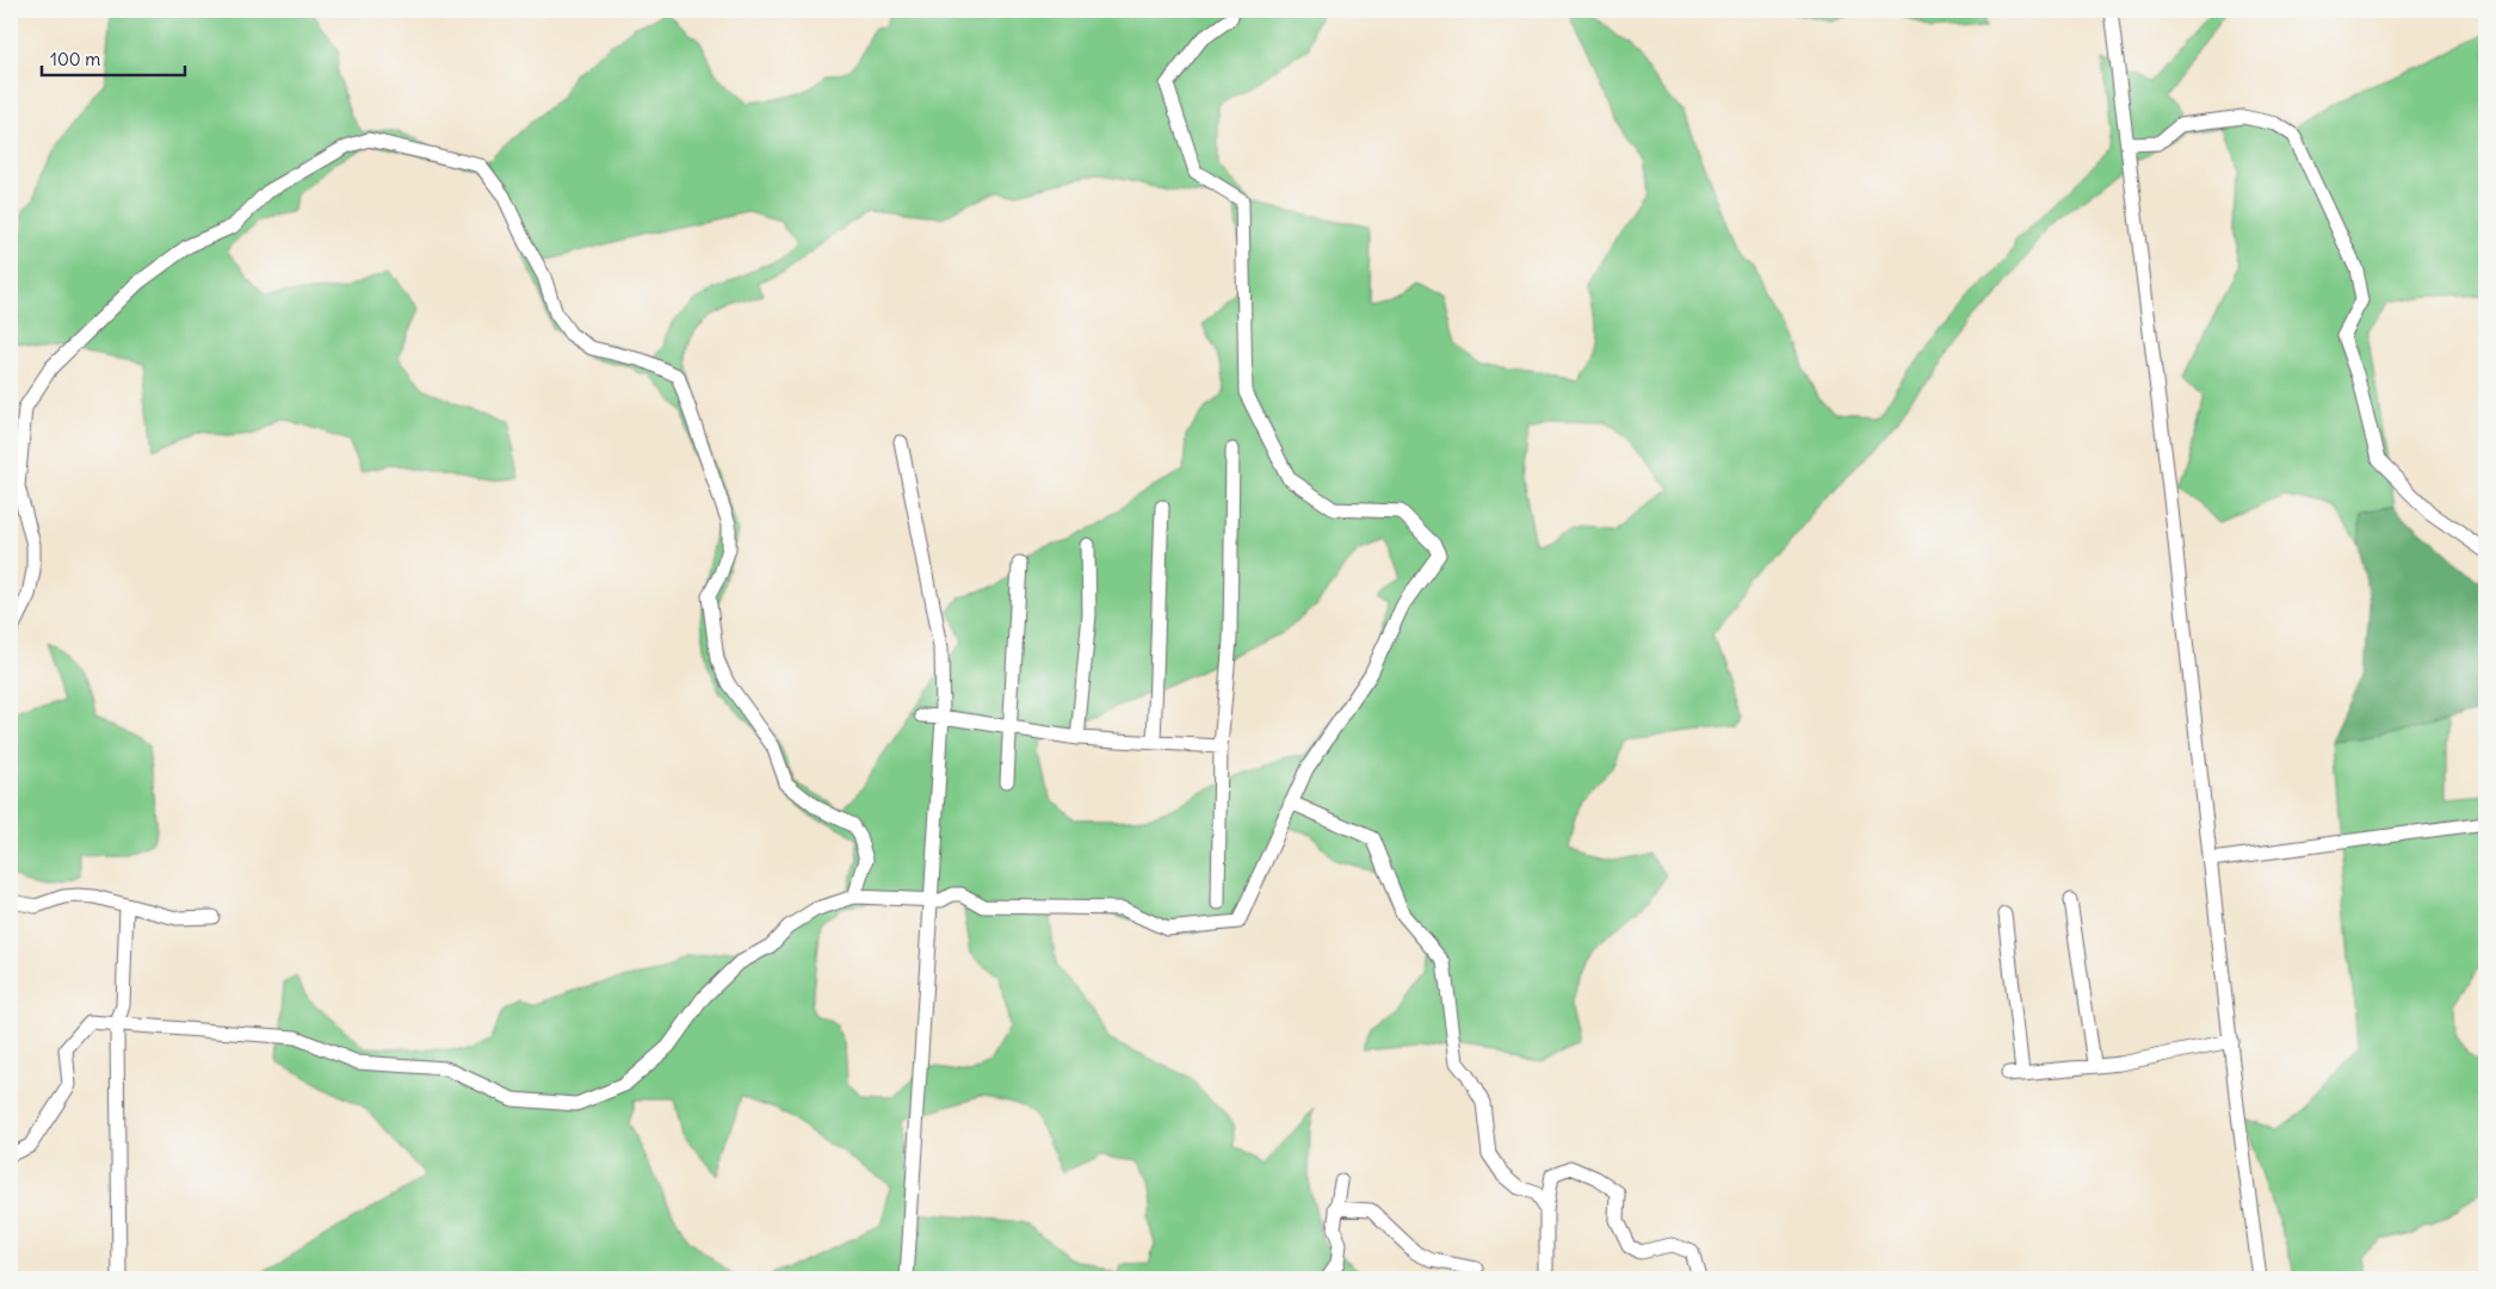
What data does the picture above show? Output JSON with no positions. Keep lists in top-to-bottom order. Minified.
{"scale_bar":"100 m"}
